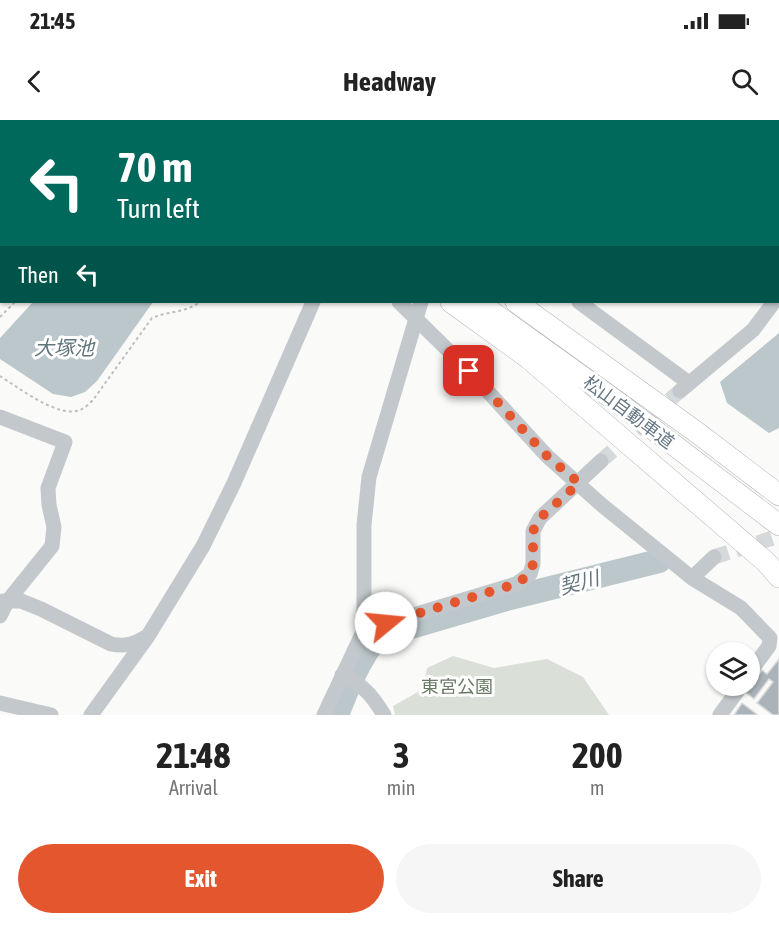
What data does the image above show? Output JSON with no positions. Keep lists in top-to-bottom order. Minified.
{"streets":{"highway":["松山自動車道"]},"water":["大塚池","契川"],"parks":["東宮公園"],"page":{"status":"21:45","header":"Headway","turn":["70 m","Turn left"],"then":"Then","eta":["21:48","Arrival","3","min","200","m"],"buttons":["Exit","Share"]}}
